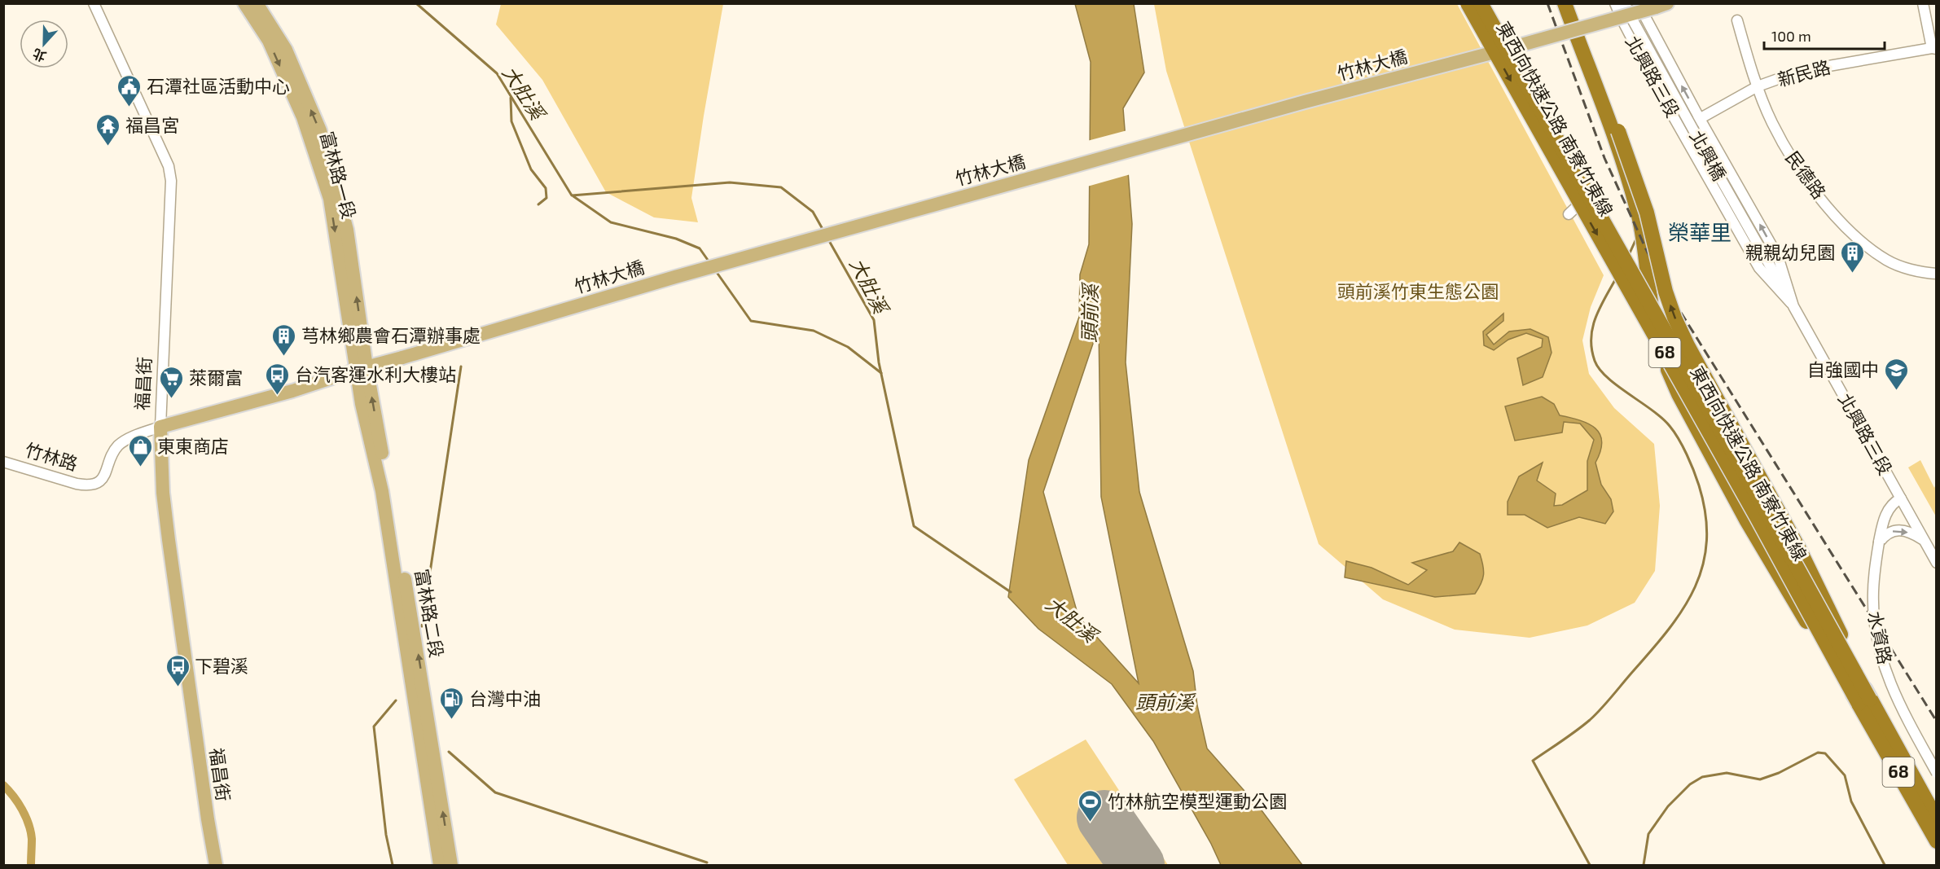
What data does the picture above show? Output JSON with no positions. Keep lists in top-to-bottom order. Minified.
{"streets":{"highway":["東西向快速公路 南寮竹東線","68"],"main road":["竹林大橋","富林路一段","福昌街","竹林路","富林路二段"],"street":["新民路","北興路三段","北興橋","民德路","水資路"]},"crossings":[["竹林大橋","北興路三段"],["竹林大橋","北興橋"],["竹林大橋","竹林路"],["新民路","北興路三段"],["新民路","民德路"],["北興路三段","北興橋"],["北興路三段","水資路"],["富林路一段","竹林路"],["富林路一段","富林路二段"],["福昌街","竹林路"],["竹林路","富林路二段"]],"districts":["榮華里"],"water":["大肚溪","頭前溪"],"parks":["頭前溪竹東生態公園"],"places":{"public building":["石潭社區活動中心"],"temple":["福昌宮"],"building":["親親幼兒園","芎林鄉農會石潭辦事處"],"school or university":["自強國中"],"bus stop":["台汽客運水利大樓站","下碧溪"],"supermarket":["萊爾富"],"shop":["東東商店"],"fuel station":["台灣中油"],"sports":["竹林航空模型運動公園"]},"scale_bar":"100 m","north":"bottom"}
